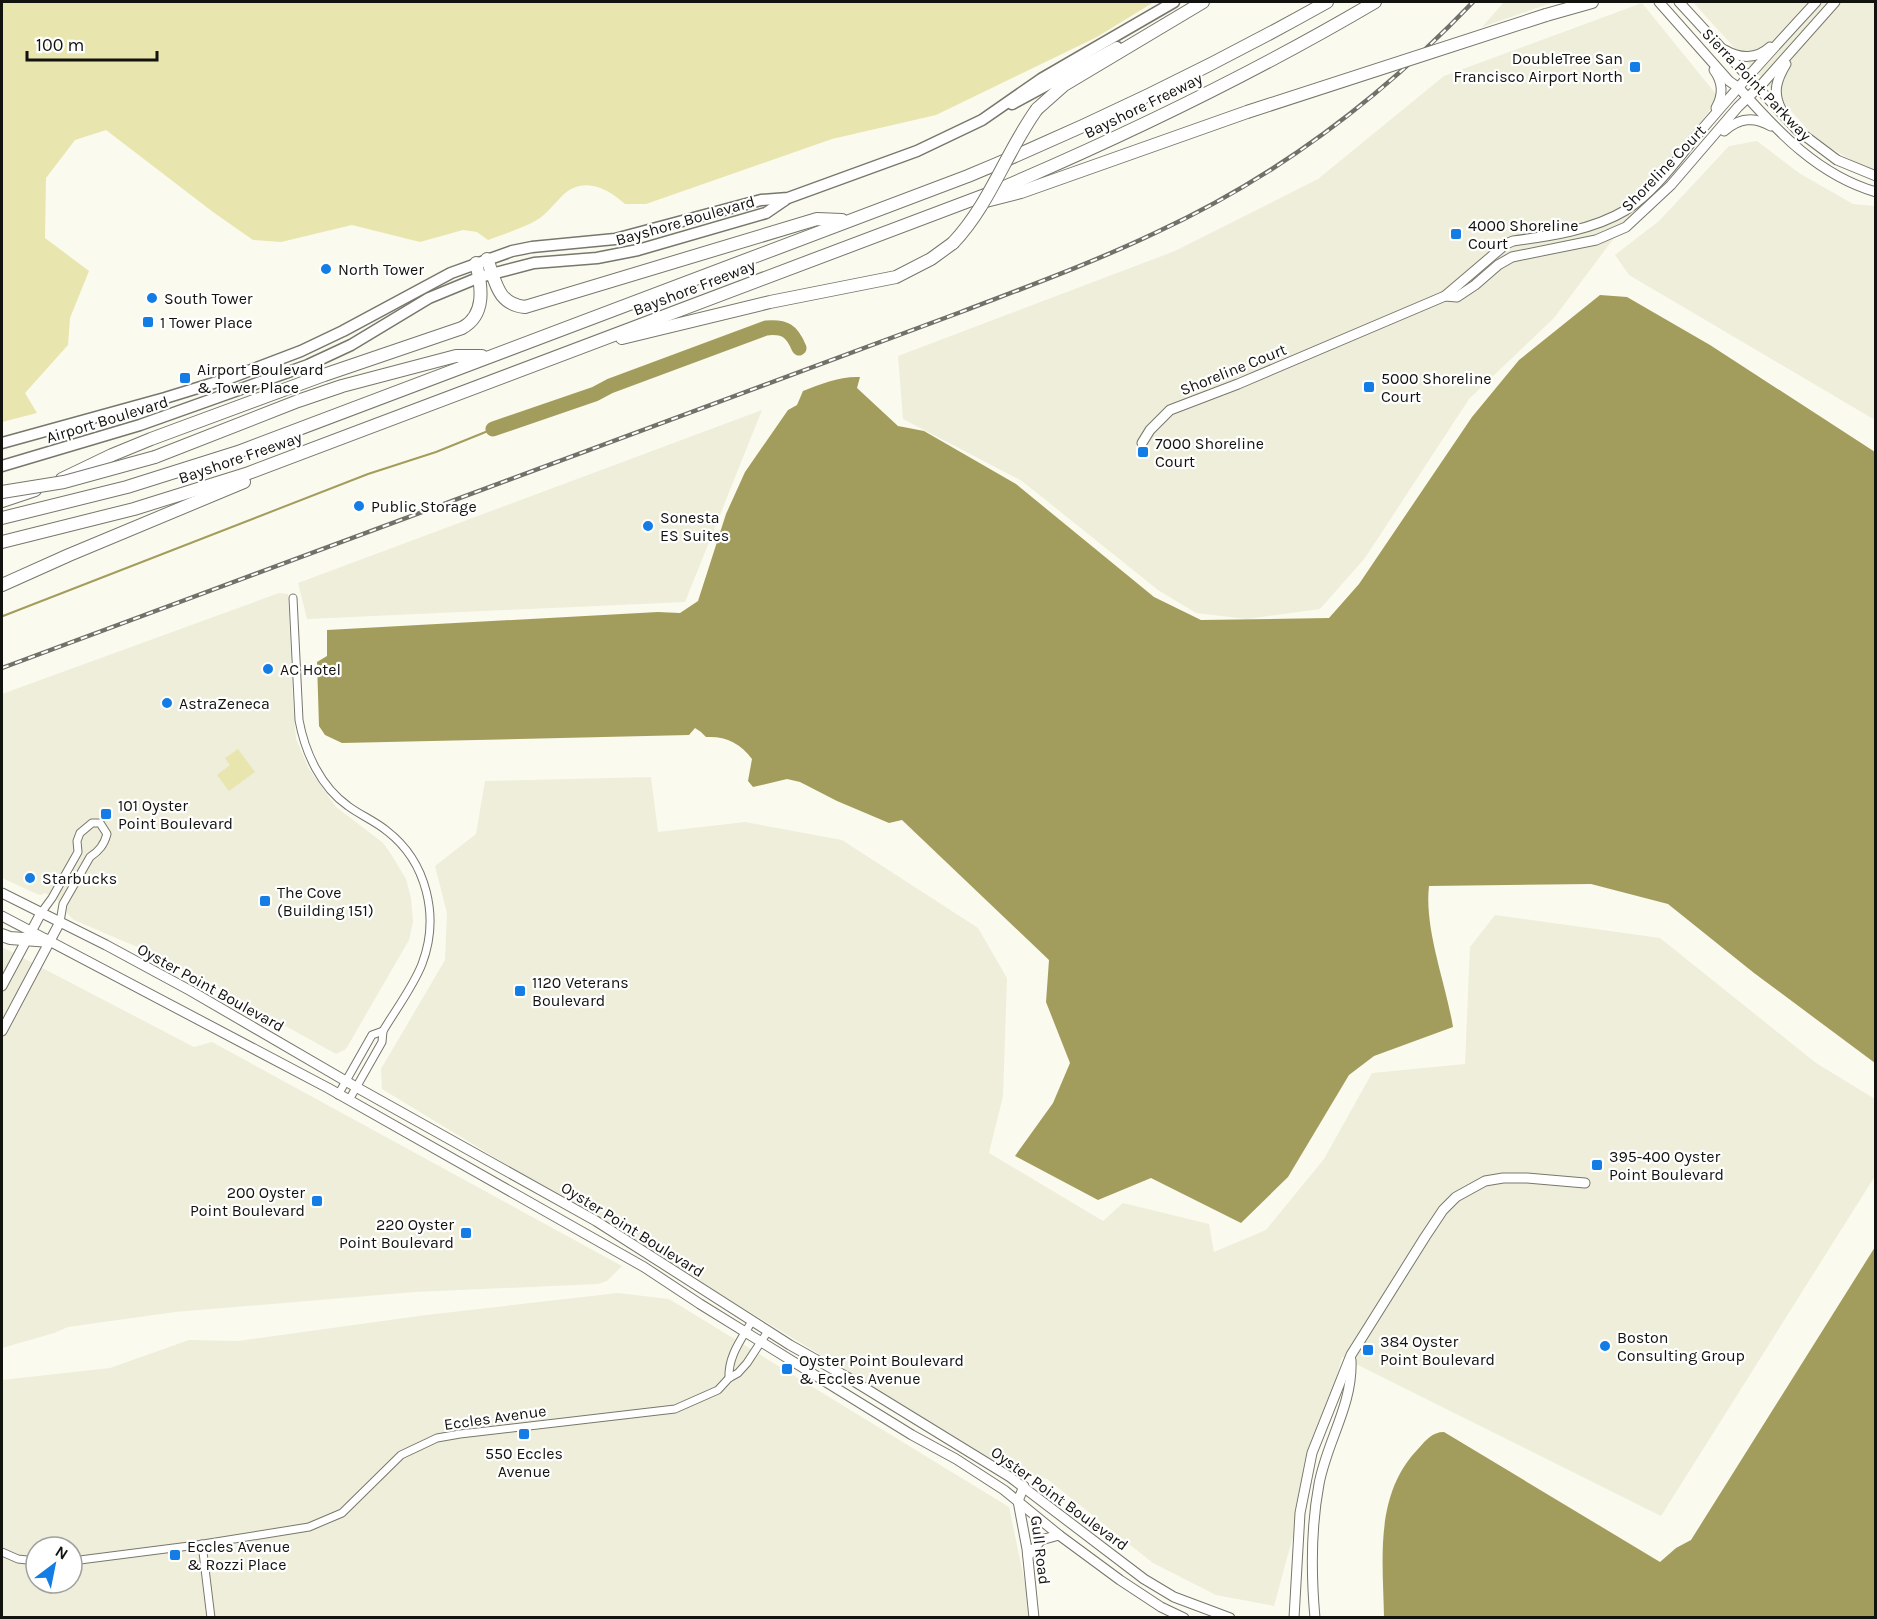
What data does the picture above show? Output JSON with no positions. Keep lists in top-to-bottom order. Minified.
{"streets":{"highway":["Bayshore Freeway"],"main road":["Bayshore Boulevard","Airport Boulevard"],"street":["Sierra Point Parkway","Shoreline Court","Oyster Point Boulevard","Eccles Avenue","Gull Road"]},"crossings":[["Sierra Point Parkway","Shoreline Court"],["Bayshore Boulevard","Airport Boulevard"],["Oyster Point Boulevard","Eccles Avenue"],["Oyster Point Boulevard","Gull Road"]],"places":{"transit":["DoubleTree San Francisco Airport North","4000 Shoreline Court","1 Tower Place","Airport Boulevard & Tower Place","5000 Shoreline Court","7000 Shoreline Court","101 Oyster Point Boulevard","The Cove (Building 151)","1120 Veterans Boulevard","395-400 Oyster Point Boulevard","200 Oyster Point Boulevard","220 Oyster Point Boulevard","384 Oyster Point Boulevard","Oyster Point Boulevard & Eccles Avenue","550 Eccles Avenue","Eccles Avenue & Rozzi Place"],"other":["North Tower","South Tower","Public Storage","Sonesta ES Suites","AC Hotel","AstraZeneca","Starbucks","Boston Consulting Group"]},"scale_bar":"100 m","north":"top right"}
